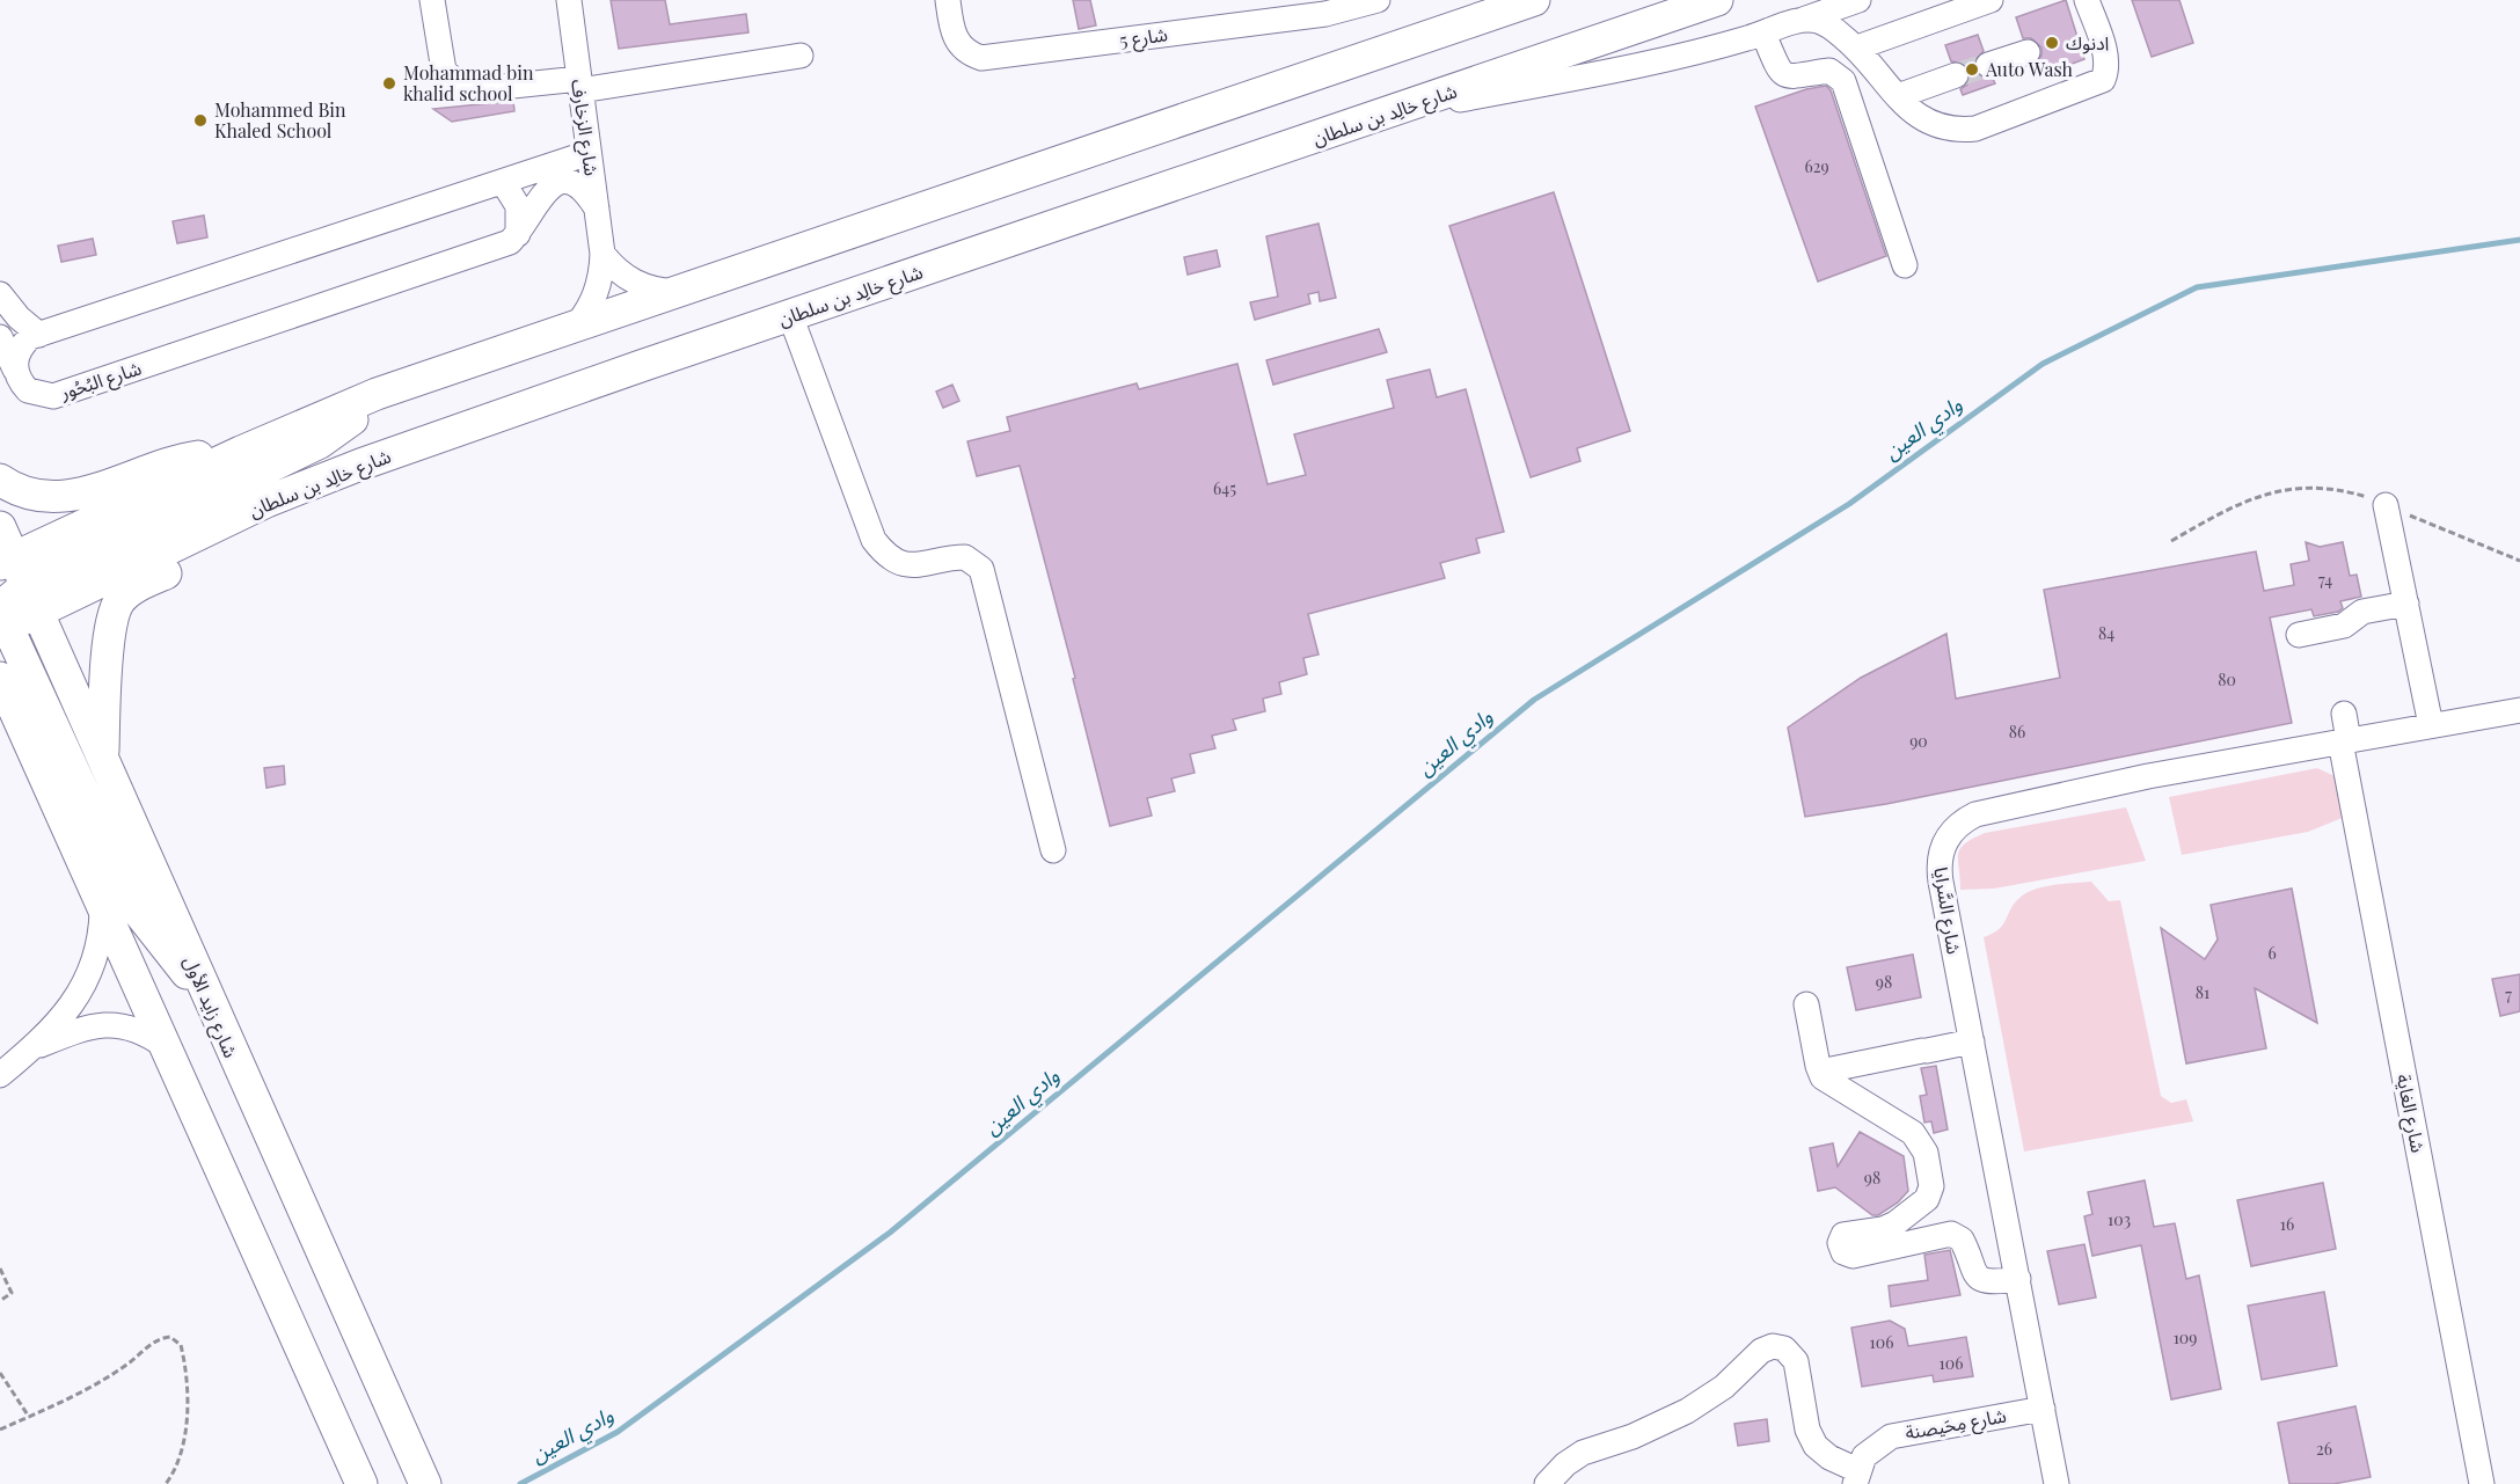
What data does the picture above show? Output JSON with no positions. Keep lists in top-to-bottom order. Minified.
{"streets":{"main road":["شارع خالِد بن سلطان","شارع زايد الأول"],"street":["شارع 5","شارع الزخارف","شارع البُحُور","شارع السَّرايا","شارع الغاية","شارع مِحَيصنة"]},"crossings":[["شارع خالِد بن سلطان","شارع زايد الأول"],["شارع السَّرايا","شارع الغاية"],["شارع السَّرايا","شارع مِحَيصنة"]],"water":["وادي العين"],"places":["ادنوك","Auto Wash","Mohammad bin khalid school","Mohammed Bin Khaled School"],"house_numbers":["629","645","74","84","80","86","90","6","98","81","7","98","103","16","109","106","106","26"]}
